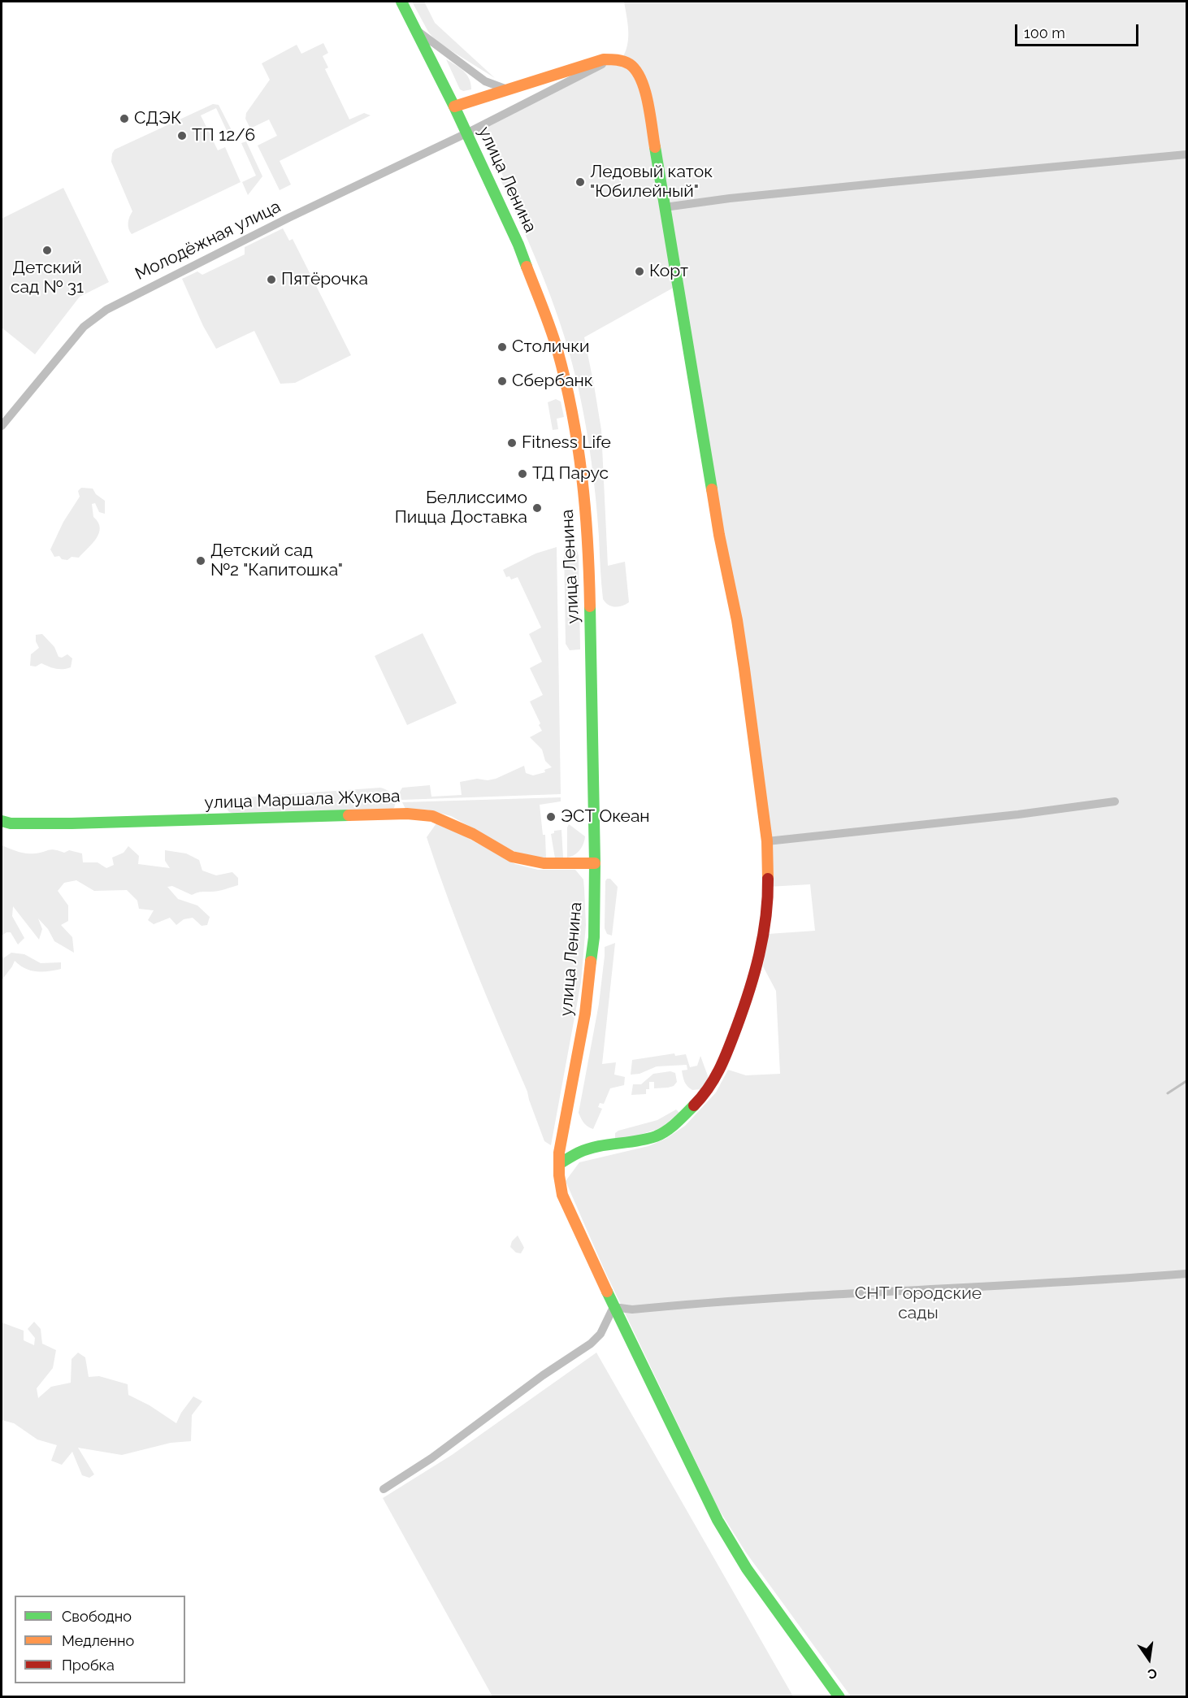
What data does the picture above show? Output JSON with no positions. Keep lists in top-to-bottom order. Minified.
{"streets":{"main road":["улица Ленина","улица Маршала Жукова"],"street":["Молодёжная улица"]},"crossings":[["улица Ленина","Молодёжная улица"],["улица Ленина","улица Маршала Жукова"]],"parks":["СНТ Городские сады"],"places":["СДЭК","ТП 12/6","Ледовый каток \"Юбилейный\"","Детский сад № 31","Корт","Пятёрочка","Столички","Сбербанк","Fitness Life","ТД Парус","Беллиссимо Пицца Доставка","Детский сад №2 \"Капитошка\"","ЭСТ Океан"],"legend":["Свободно","Медленно","Пробка"],"scale_bar":"100 m","north":"bottom"}
